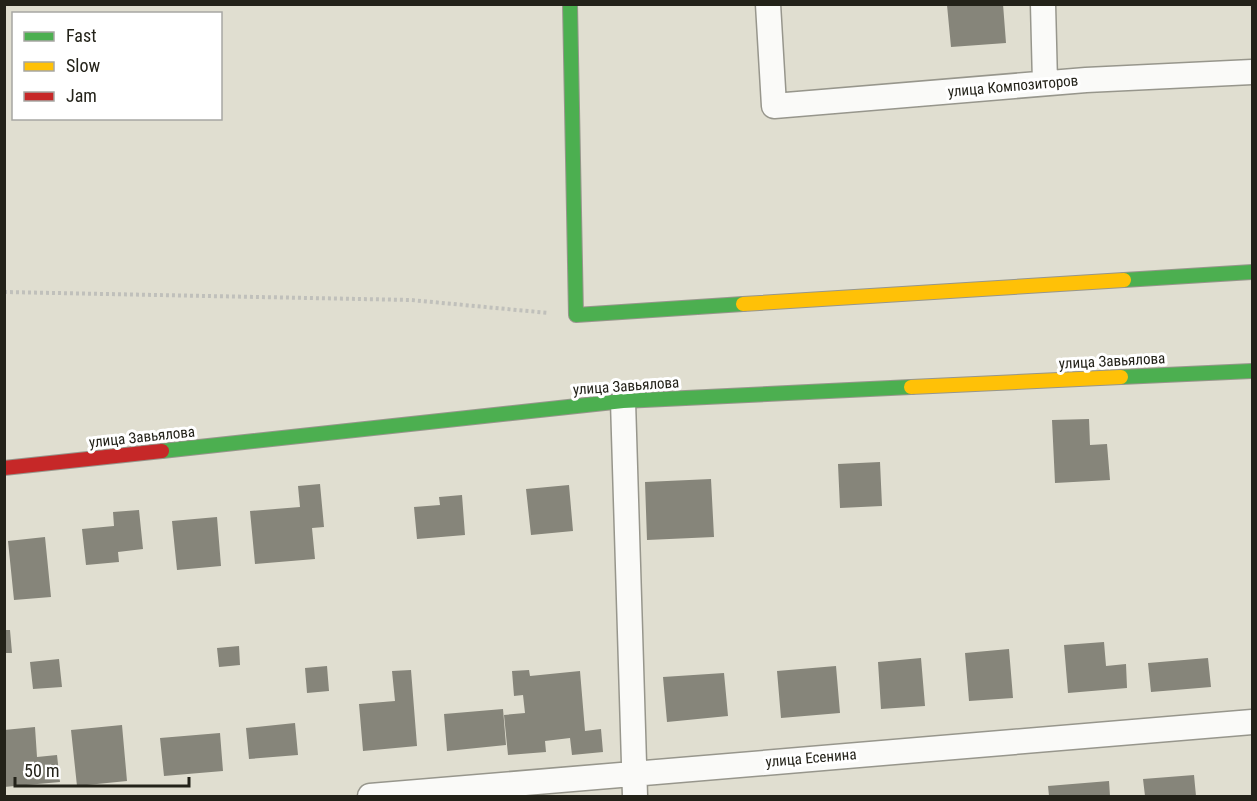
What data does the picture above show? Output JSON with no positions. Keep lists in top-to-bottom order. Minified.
{"streets":{"street":["улица Композиторов","улица Завьялова","улица Есенина"]},"legend":["Fast","Slow","Jam"],"scale_bar":"50 m"}
